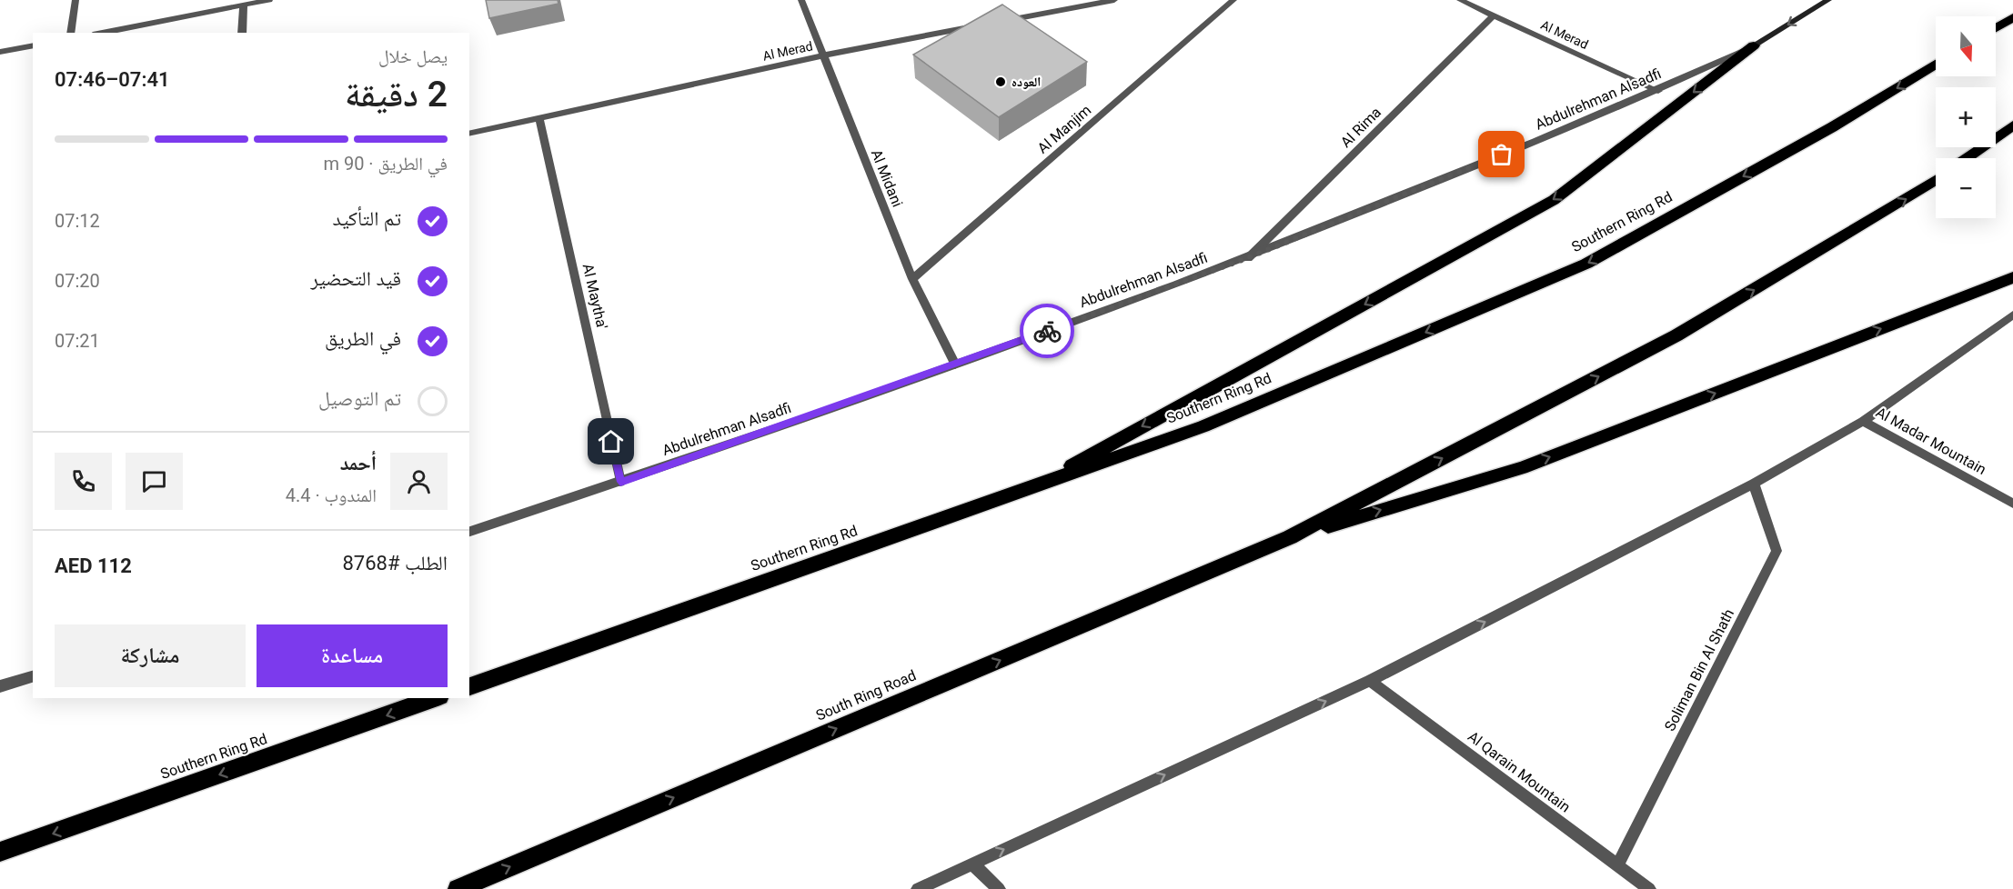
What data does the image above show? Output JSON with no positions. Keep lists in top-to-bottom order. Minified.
{"streets":{"highway":["Southern Ring Rd","South Ring Road"],"street":["Al Merad","Abdulrehman Alsadfi","Al Rima","Al Manjim","Al Midani","Al Maytha'","Al Madar Mountain","Soliman Bin Al Shath","Al Qarain Mountain"]},"crossings":[["Al Merad","Abdulrehman Alsadfi"],["Al Merad","Al Rima"],["Al Merad","Al Midani"],["Al Merad","Al Maytha'"],["Abdulrehman Alsadfi","Al Rima"],["Abdulrehman Alsadfi","Al Midani"],["Abdulrehman Alsadfi","Al Maytha'"],["Al Manjim","Al Midani"],["Soliman Bin Al Shath","Al Qarain Mountain"]],"one_way":["South Ring Road"],"places":["العوده"],"north":"bottom","page":{"map_buttons":["+","−"],"heading":["2 دقيقة","يصل خلال","07:41–07:46"],"panel":["أحمد","المندوب · 4.4","الطلب #8768","AED 112"],"bar":"في الطريق · 90 m","list":[["تم التأكيد","07:12"],["قيد التحضير","07:20"],["في الطريق","07:21"],"تم التوصيل"],"buttons":["مساعدة","مشاركة"]}}
